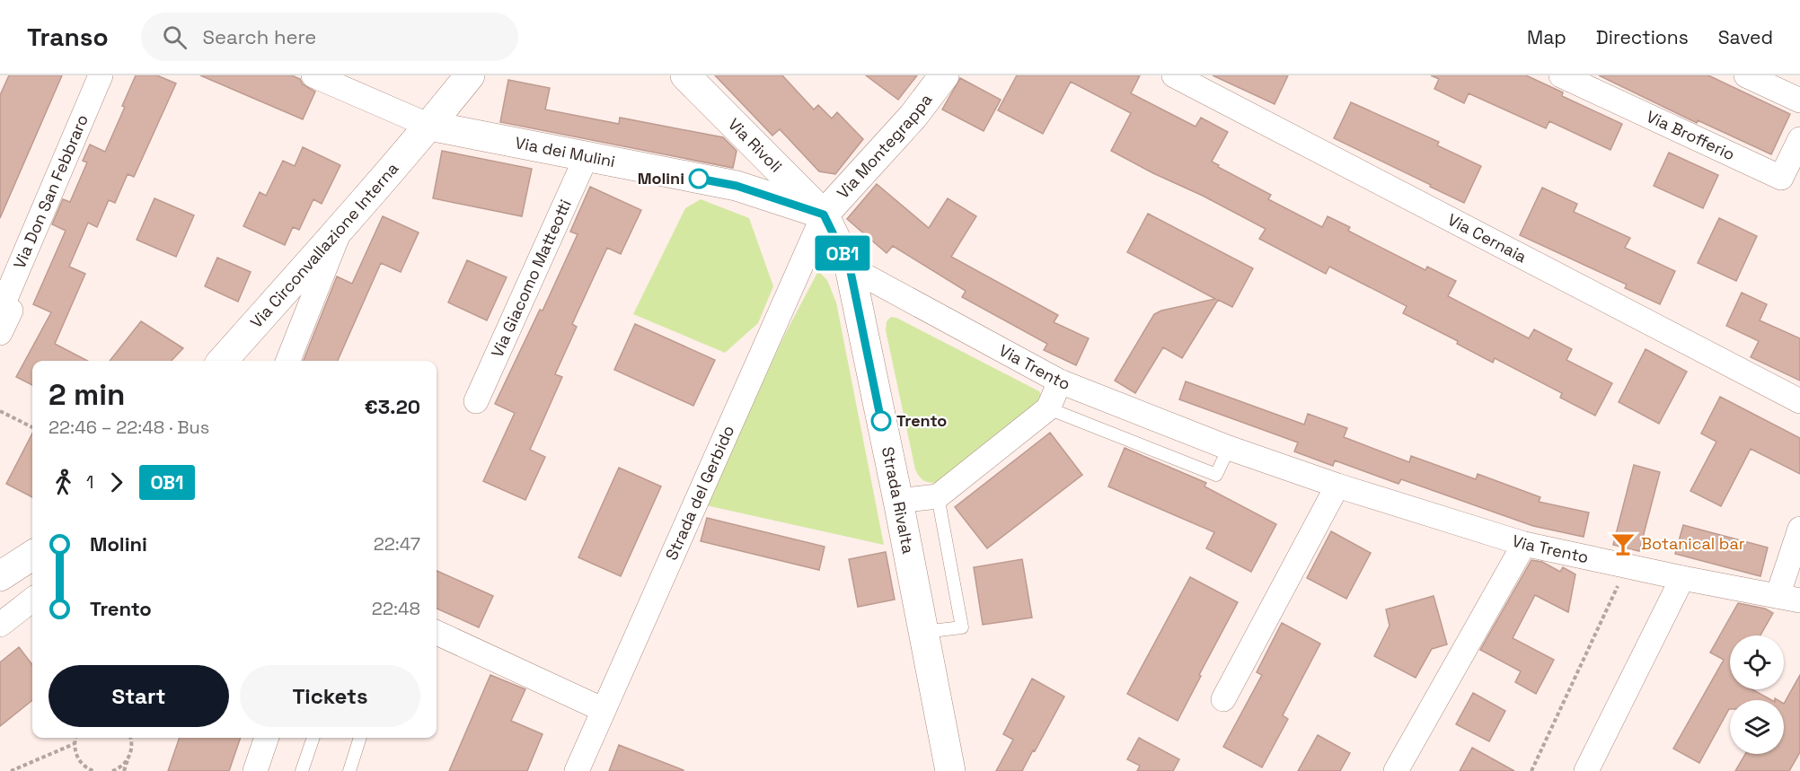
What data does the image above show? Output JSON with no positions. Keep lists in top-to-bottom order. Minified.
{"streets":{"street":["Via Brofferio","Via Rivoli","Via Montegrappa","Via dei Mulini","Via Don San Febbraro","Via Cernaia","Via Circonvallazione Interna","Via Giacomo Matteotti","Via Trento","Strada del Gerbido","Strada Rivalta"]},"crossings":[["Via Rivoli","Via Montegrappa"],["Via Rivoli","Via dei Mulini"],["Via Rivoli","Strada del Gerbido"],["Via Rivoli","Strada Rivalta"],["Via Montegrappa","Via dei Mulini"],["Via Montegrappa","Strada del Gerbido"],["Via Montegrappa","Strada Rivalta"],["Via dei Mulini","Via Circonvallazione Interna"],["Via dei Mulini","Via Giacomo Matteotti"],["Via dei Mulini","Strada del Gerbido"],["Via dei Mulini","Strada Rivalta"],["Via Trento","Strada Rivalta"],["Strada del Gerbido","Strada Rivalta"]],"places":{"other":["Molini","Trento"],"bar":["Botanical bar"]},"lines":["bus line OB1"],"page":{"header":"Transo","search":"Search here","nav":["Map","Directions","Saved"],"on_map":"OB1","heading":["2 min","22:46 – 22:48 · Bus","€3.20"],"legs":["1","OB1"],"list":[{"name":"Molini","value":"22:47"},{"name":"Trento","value":"22:48"}],"buttons":["Start","Tickets"]}}
